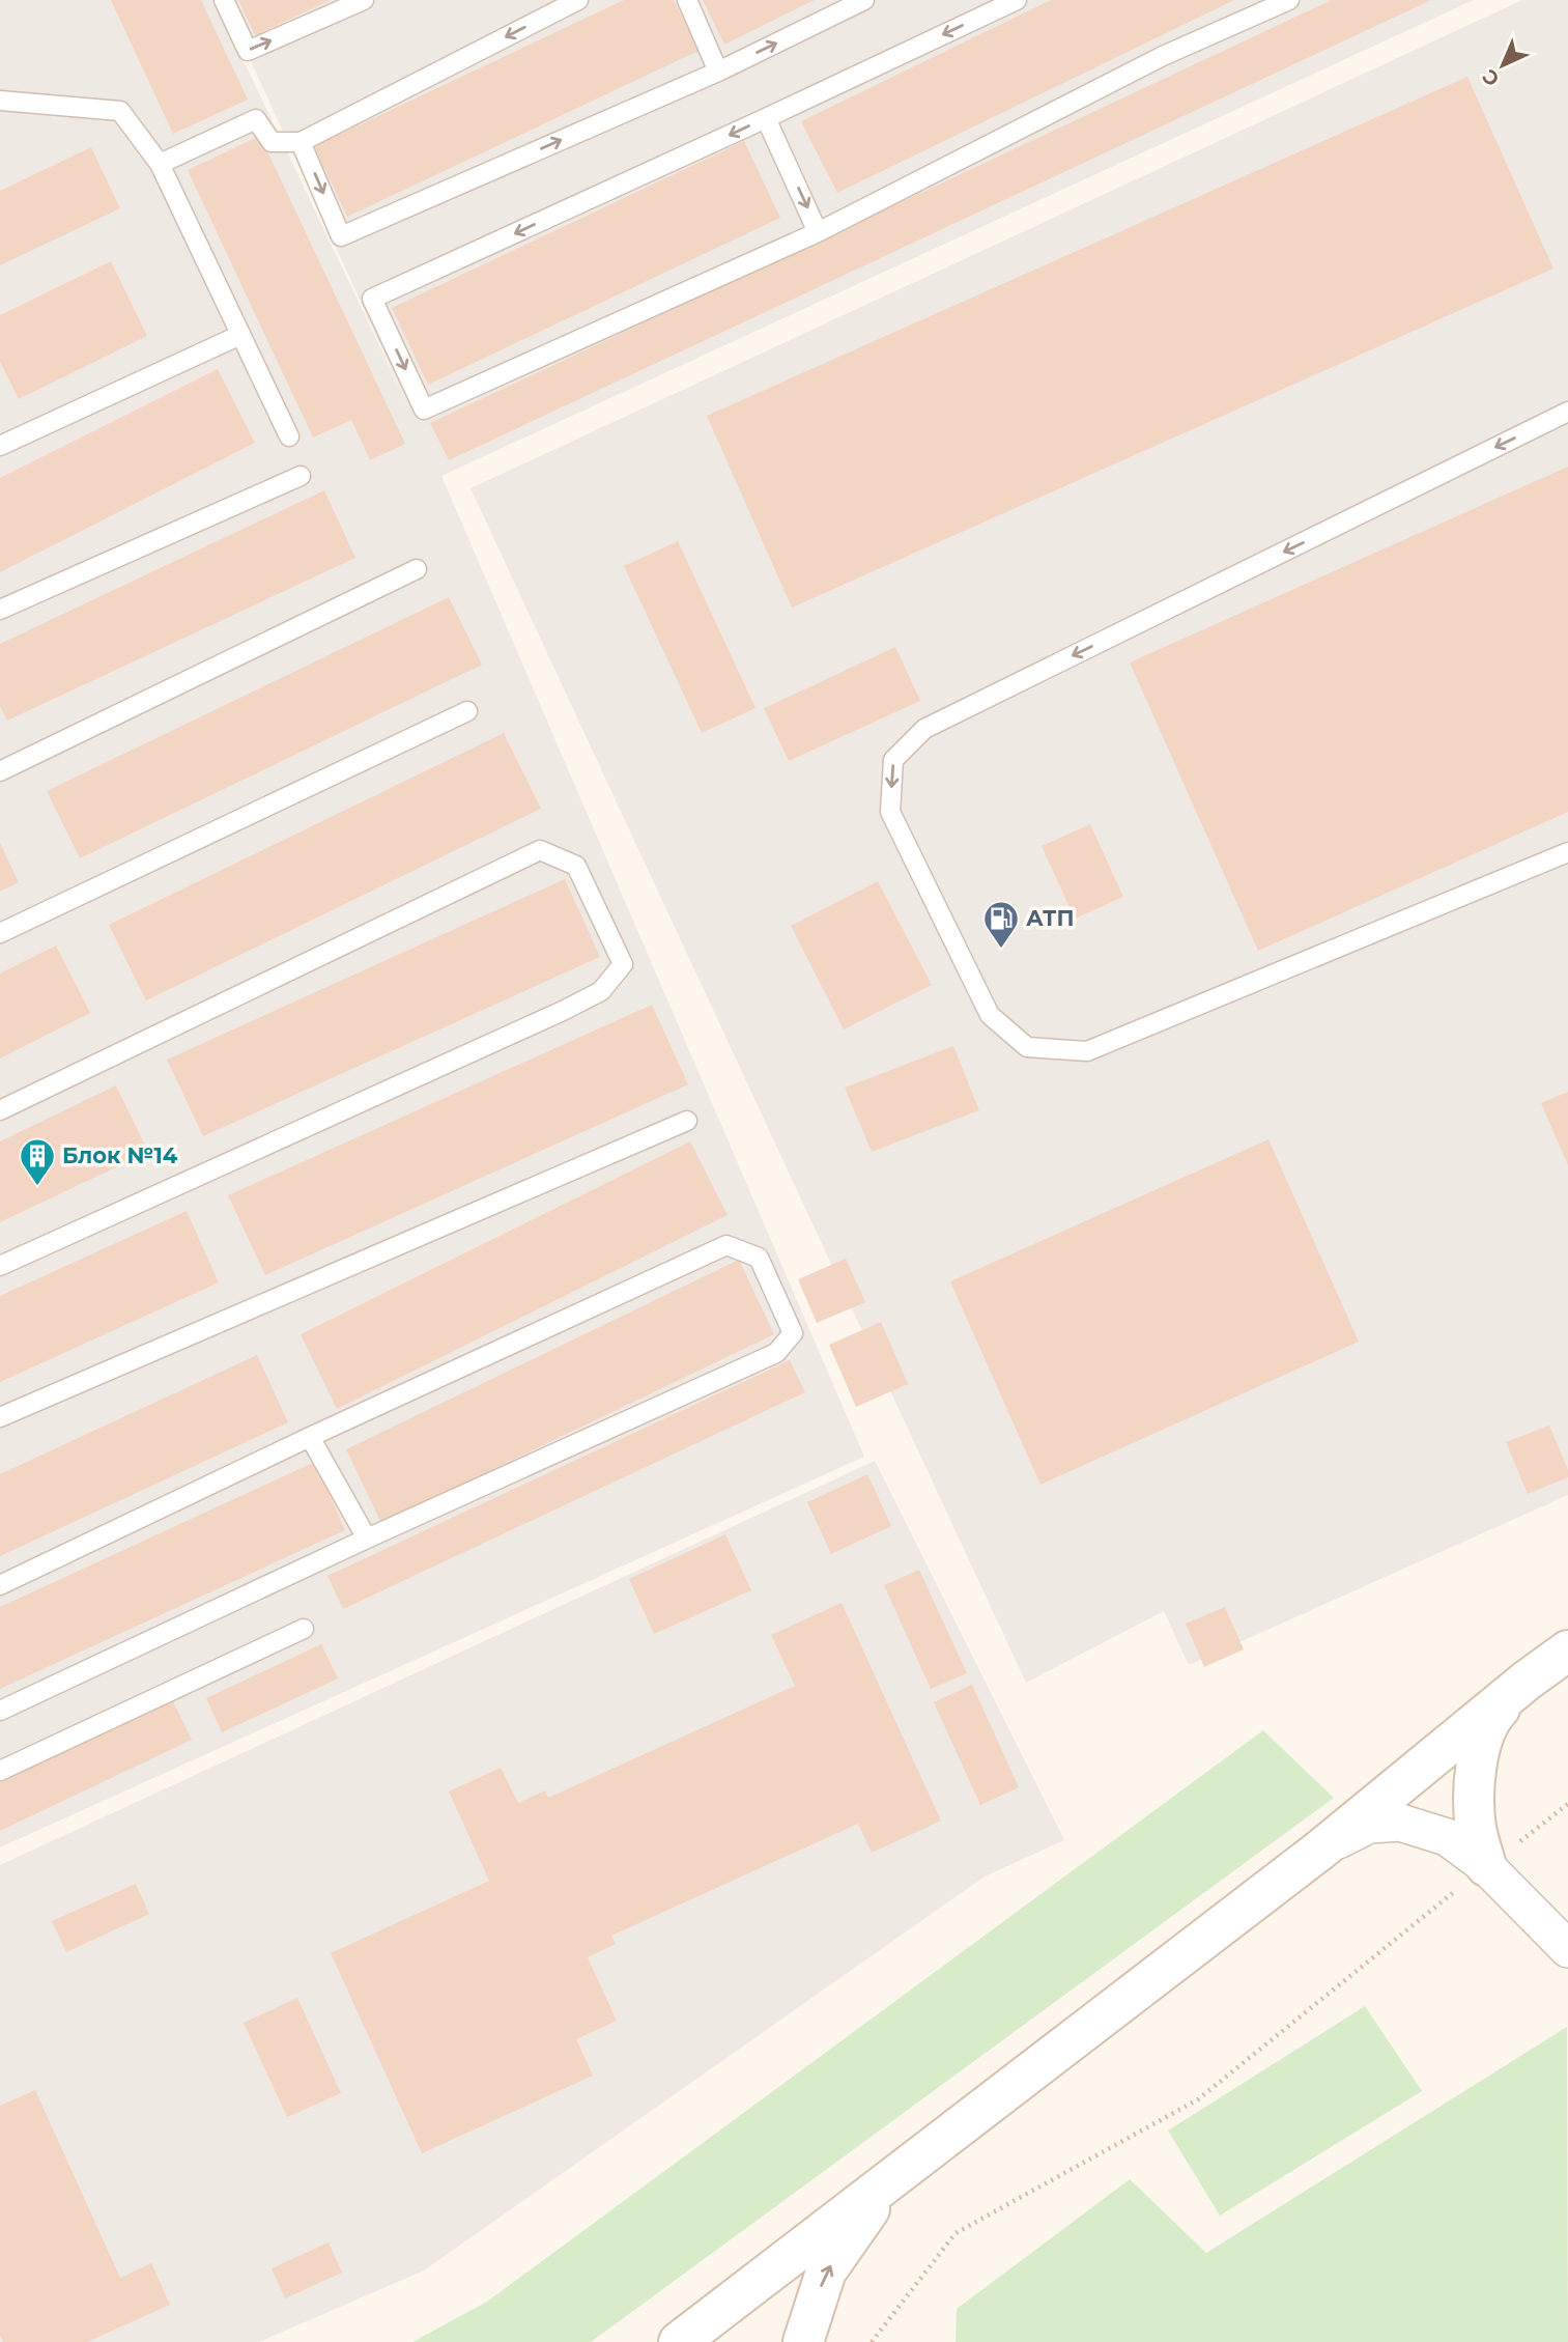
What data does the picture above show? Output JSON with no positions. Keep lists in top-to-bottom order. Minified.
{"places":{"fuel station":["АТП"],"building":["Блок №14"]},"north":"bottom left"}
